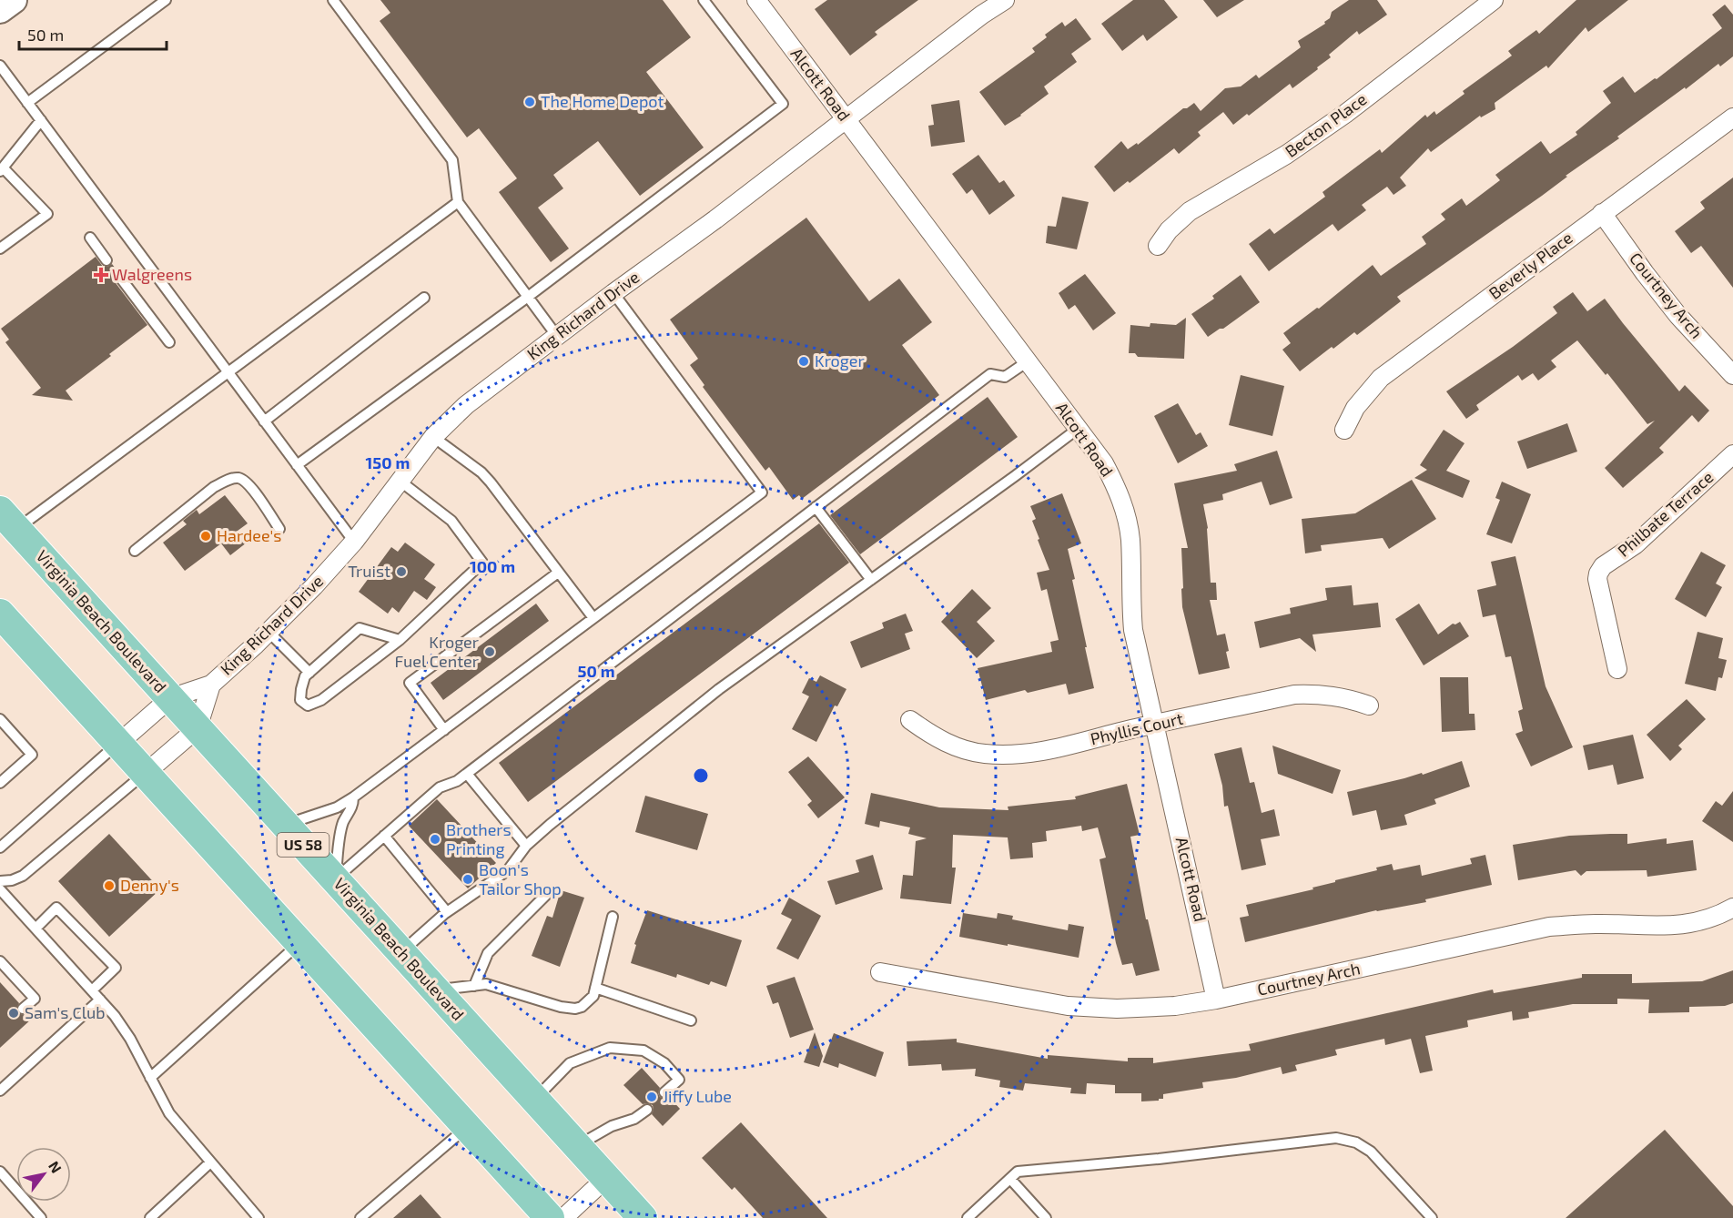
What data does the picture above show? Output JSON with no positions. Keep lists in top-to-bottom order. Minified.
{"streets":{"main road":["Virginia Beach Boulevard","US 58"],"street":["Alcott Road","Becton Place","Beverly Place","Courtney Arch","King Richard Drive","Philbate Terrace","Phyllis Court"]},"crossings":[["Alcott Road","Courtney Arch"],["Alcott Road","King Richard Drive"],["Alcott Road","Phyllis Court"],["Beverly Place","Courtney Arch"],["King Richard Drive","Virginia Beach Boulevard"]],"places":{"other":["The Home Depot","Kroger","Hardee's","Truist","Kroger Fuel Center","Brothers Printing","Boon's Tailor Shop","Denny's","Sam's Club","Jiffy Lube"],"health":["Walgreens"]},"scale_bar":"50 m","north":"top right","rings":["150 m","100 m","50 m"]}
